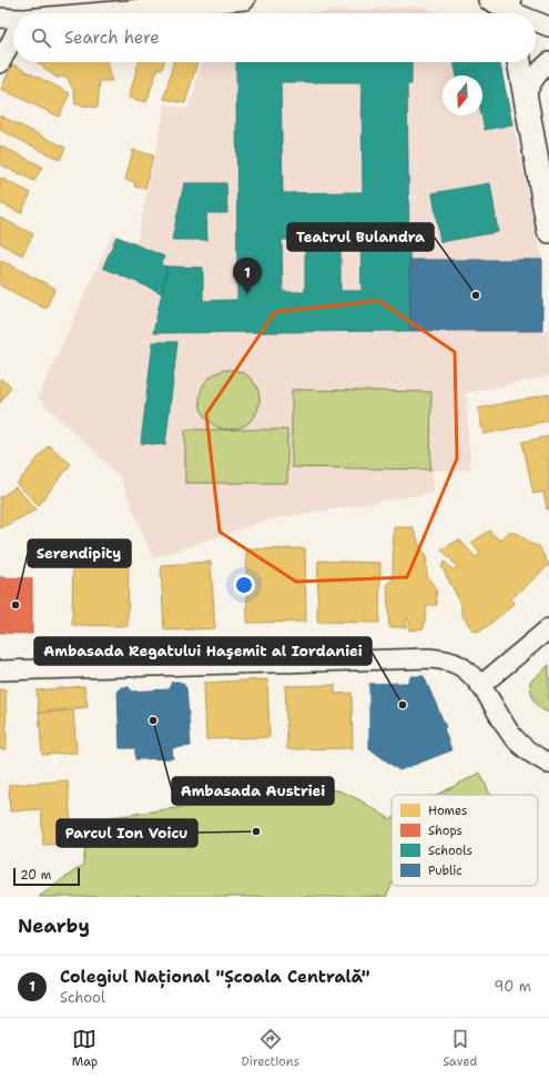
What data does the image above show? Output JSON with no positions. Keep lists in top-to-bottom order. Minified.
{"places":["Teatrul Bulandra","Serendipity","Ambasada Regatului Haşemit al Iordaniei","Ambasada Austriei","Parcul Ion Voicu"],"legend":["Homes","Shops","Schools","Public"],"scale_bar":"20 m","north":"bottom","page":{"search":"Search here","pins":"1","scale":"20 m","heading":"Nearby","list":[{"mark":"1","name":"Colegiul Național \"Școala Centrală\"","note":"School","value":"90 m"}],"nav":["Map","Directions","Saved"]}}
